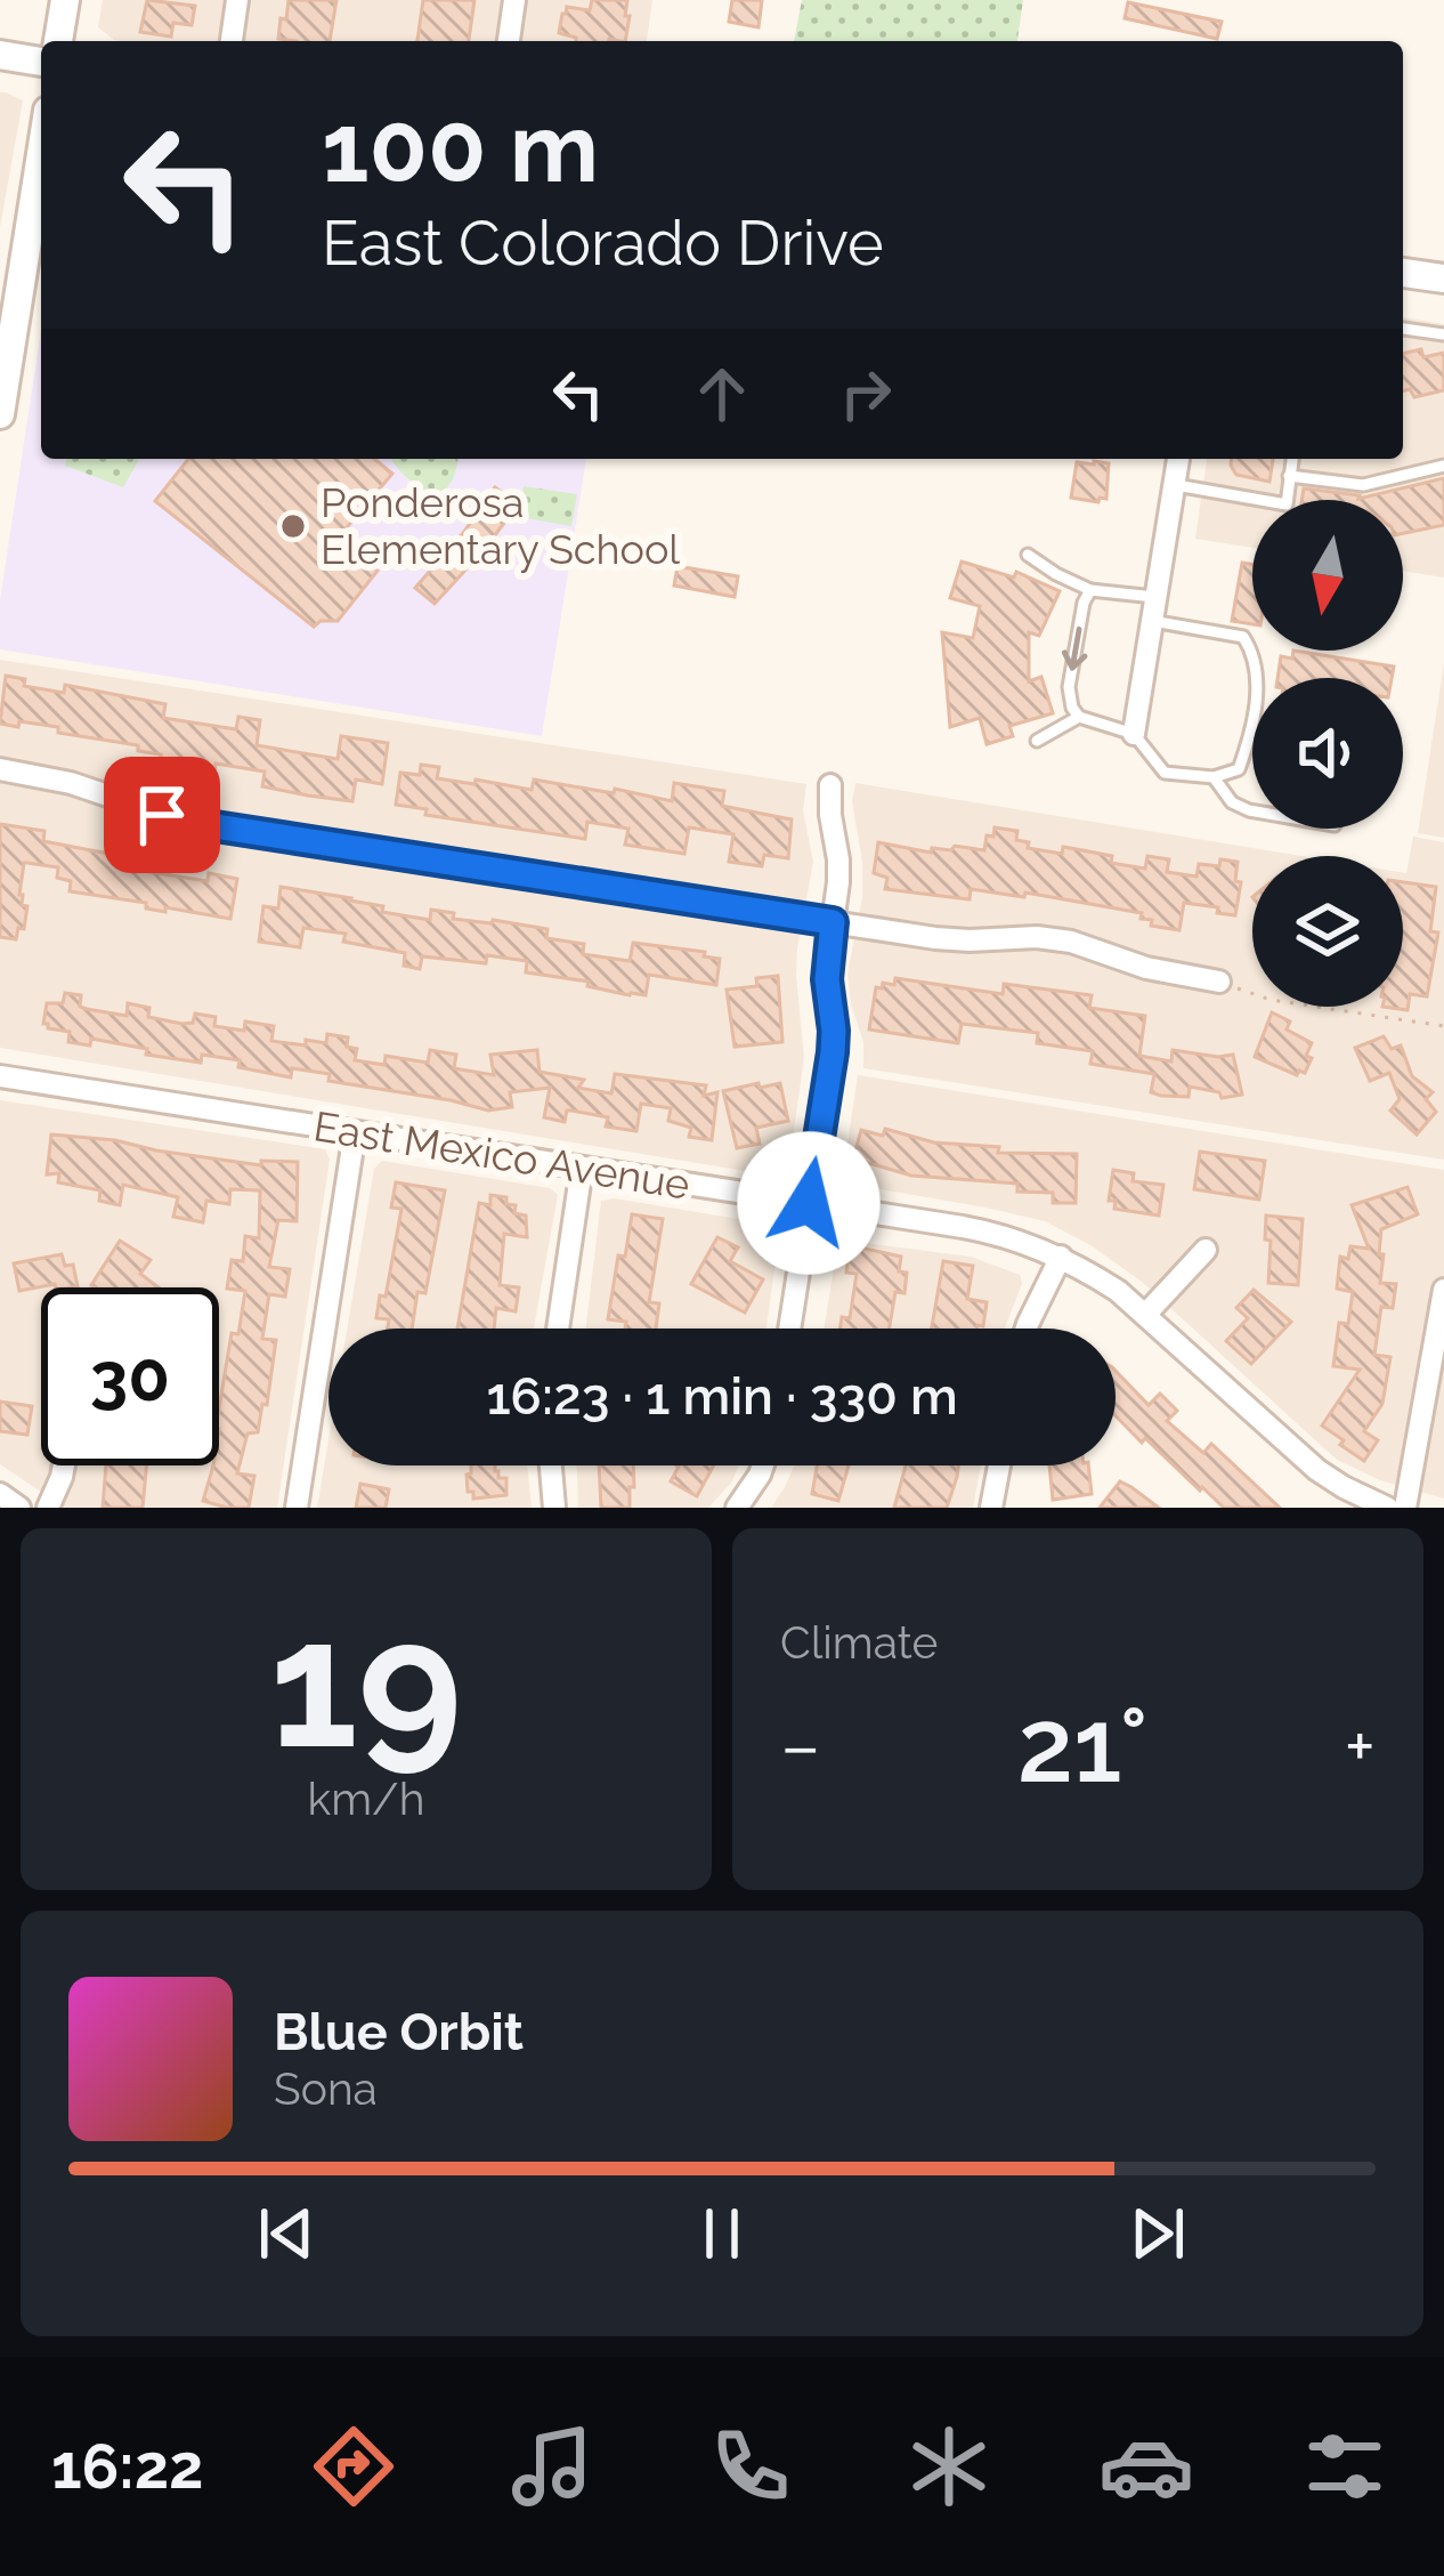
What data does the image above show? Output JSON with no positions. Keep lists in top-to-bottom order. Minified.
{"streets":{"street":["East Mexico Avenue"]},"places":["Ponderosa Elementary School"],"north":"bottom","page":{"turn":["100 m","East Colorado Drive"],"limit":"30","trip":"16:23 · 1 min · 330 m","tile":[["19","km/h"],"Climate"],"heat":["−","21°","+"],"song":["Blue Orbit","Sona"],"tabs":"16:22"}}
